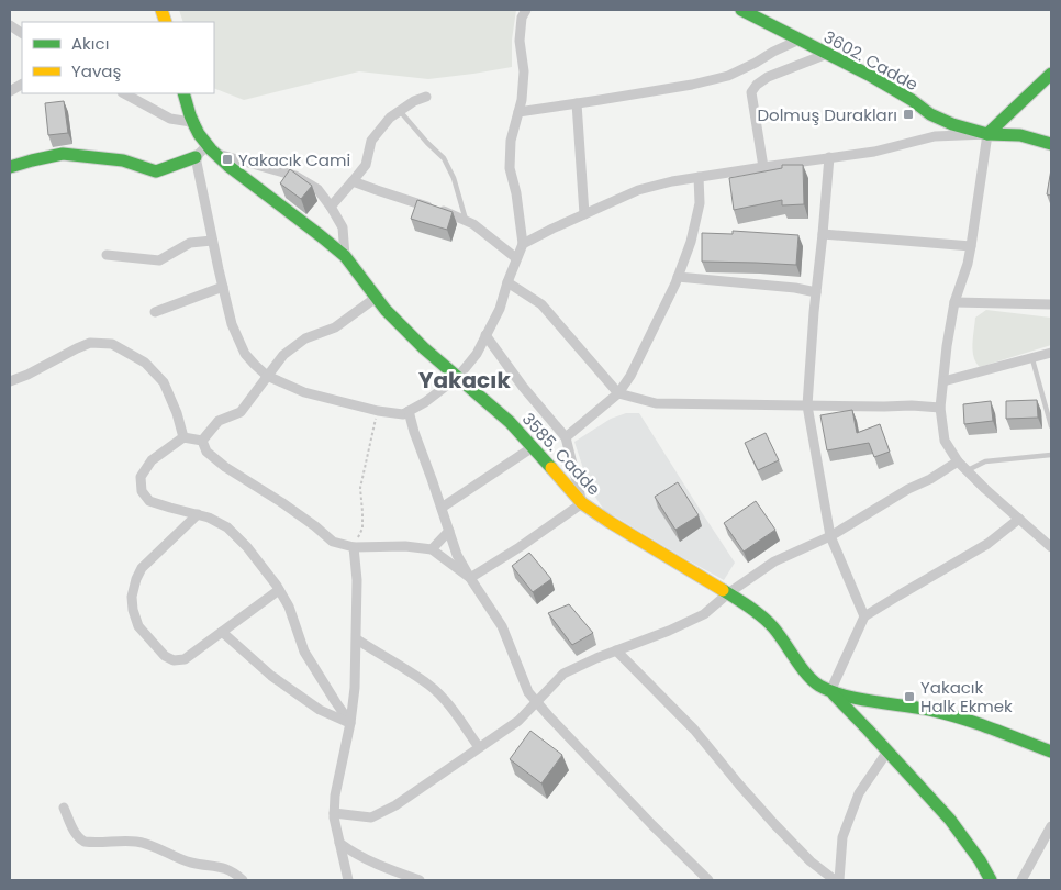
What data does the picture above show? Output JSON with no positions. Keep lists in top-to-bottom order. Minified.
{"streets":{"main road":["3602. Cadde","3585. Cadde"]},"districts":["Yakacık"],"places":{"transit":["Dolmuş Durakları","Yakacık Cami","Yakacık Halk Ekmek"]},"legend":["Akıcı","Yavaş"]}
